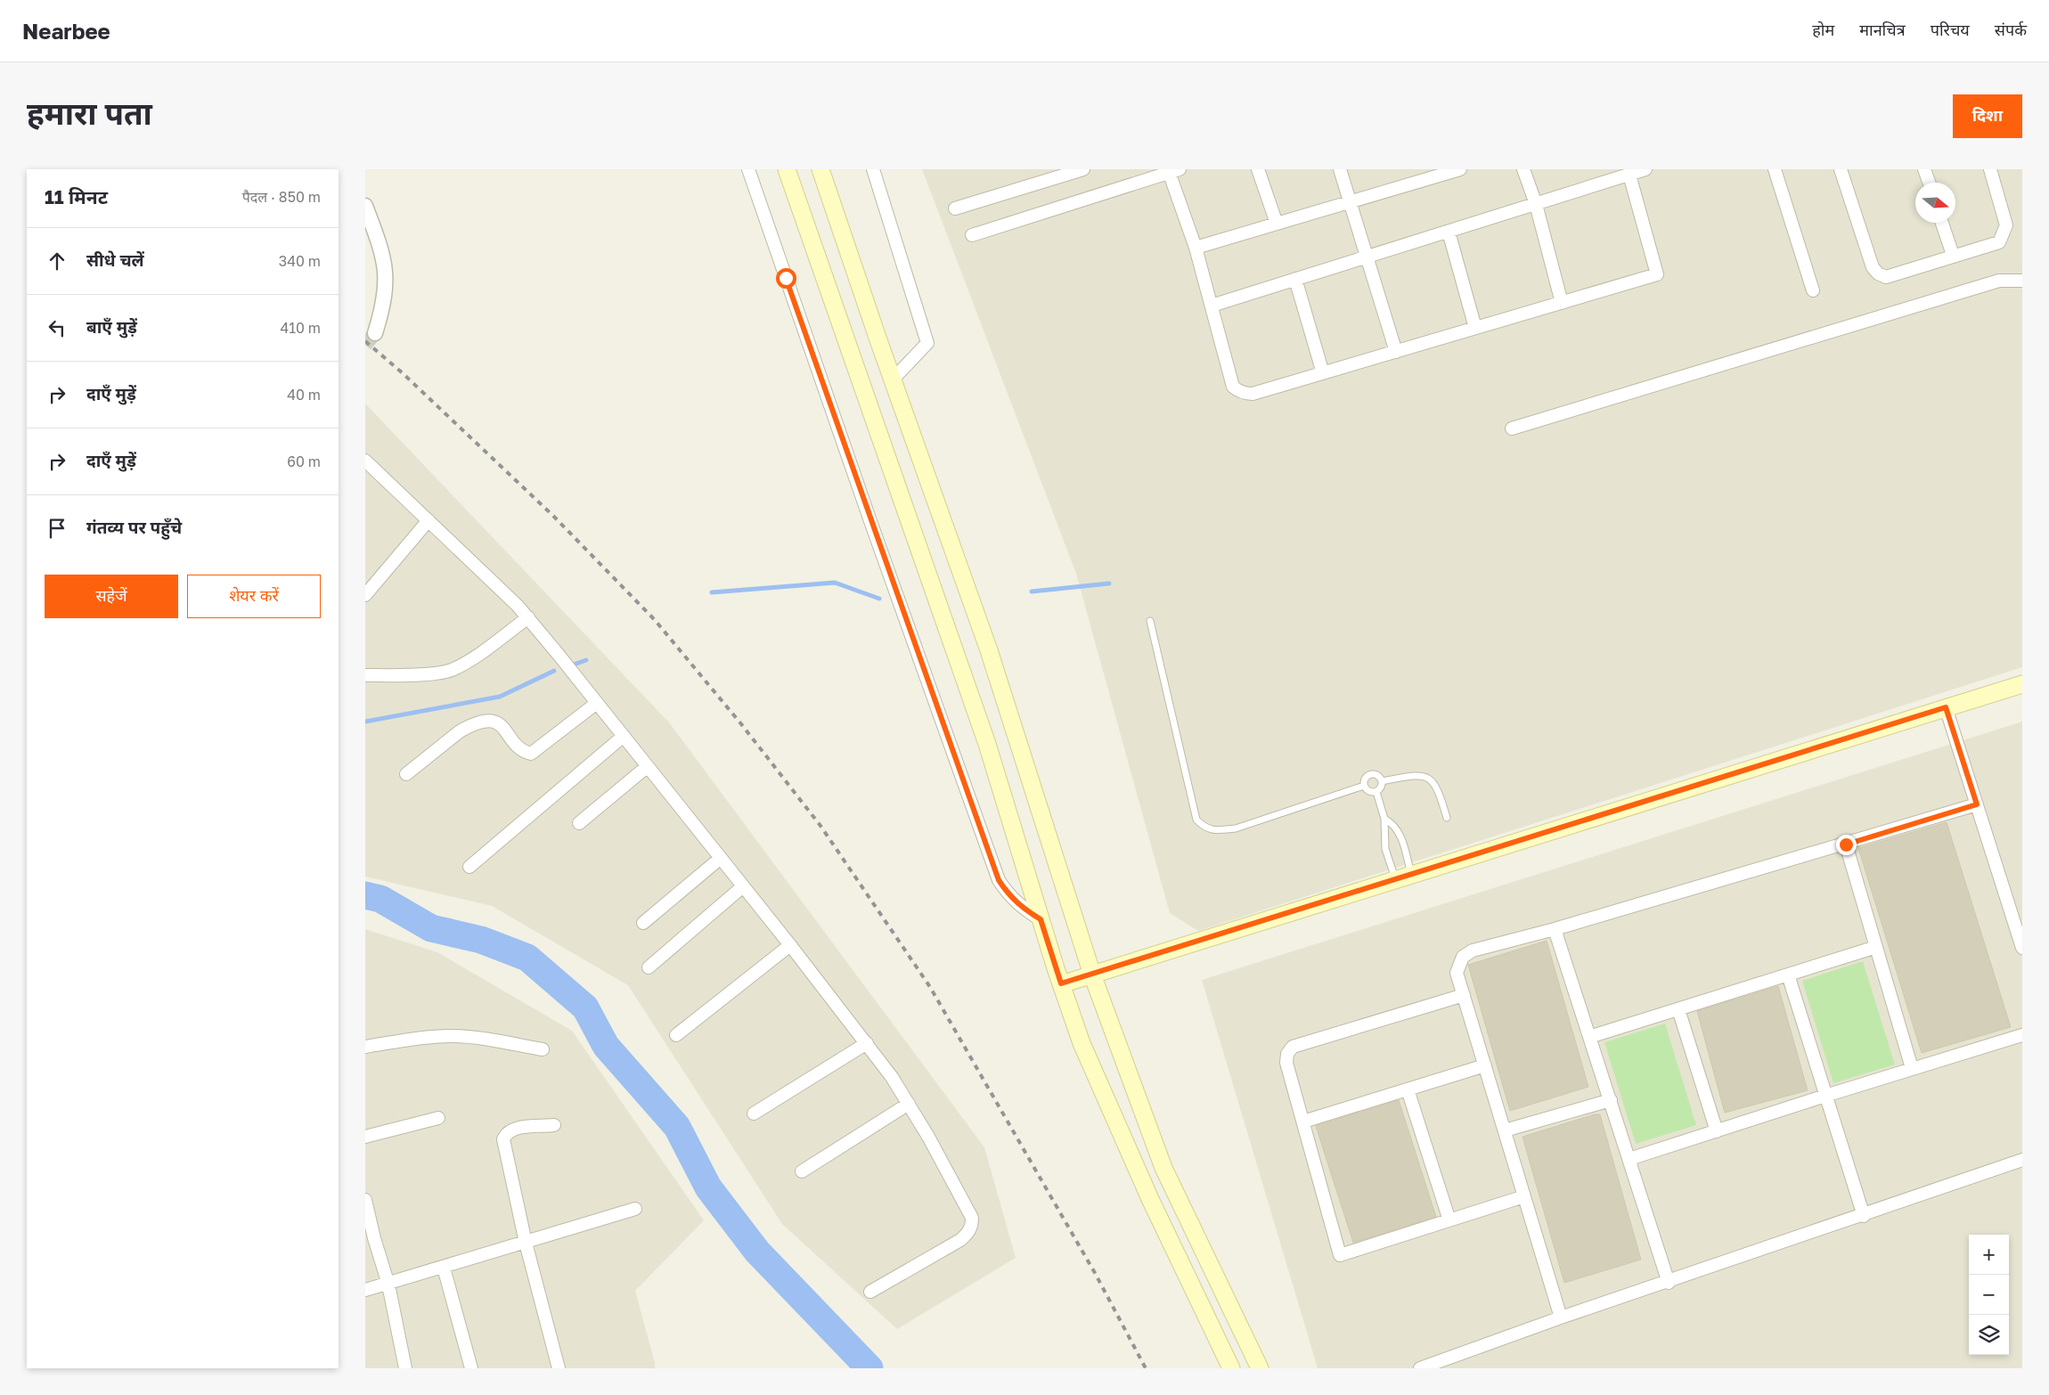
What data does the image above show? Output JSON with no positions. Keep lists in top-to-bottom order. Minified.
{"north":"right","page":{"header":"Nearbee","nav":["होम","मानचित्र","परिचय","संपर्क"],"title":"हमारा पता","buttons":["दिशा",["सहेजें","शेयर करें"]],"heading":["11 मिनट","पैदल · 850 m"],"list":[["सीधे चलें","340 m"],["बाएँ मुड़ें","410 m"],["दाएँ मुड़ें","40 m"],["दाएँ मुड़ें","60 m"],"गंतव्य पर पहुँचे"],"map_buttons":["+","−"]}}
